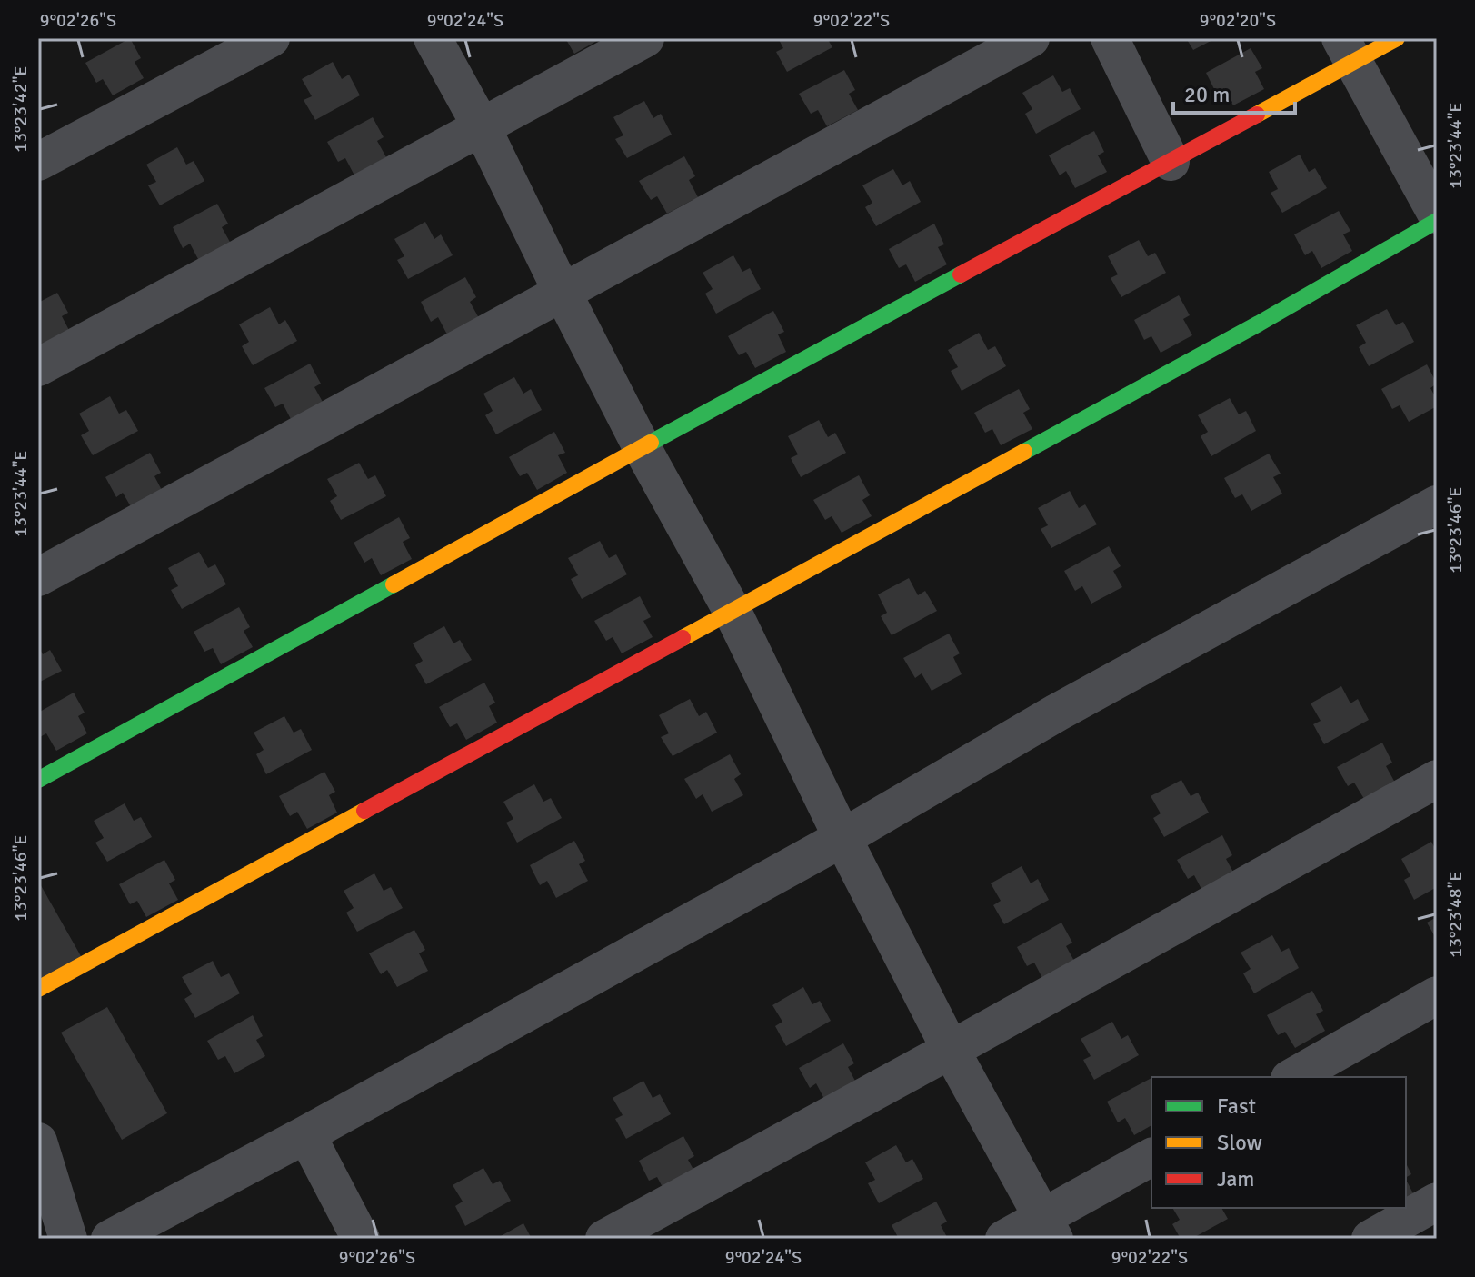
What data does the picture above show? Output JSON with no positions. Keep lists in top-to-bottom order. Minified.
{"legend":["Fast","Slow","Jam"],"scale_bar":"20 m","coordinates":["9°02'26\"S","9°02'24\"S","9°02'22\"S","9°02'20\"S","13°23'42\"E","13°23'44\"E","13°23'46\"E","13°23'48\"E"]}
